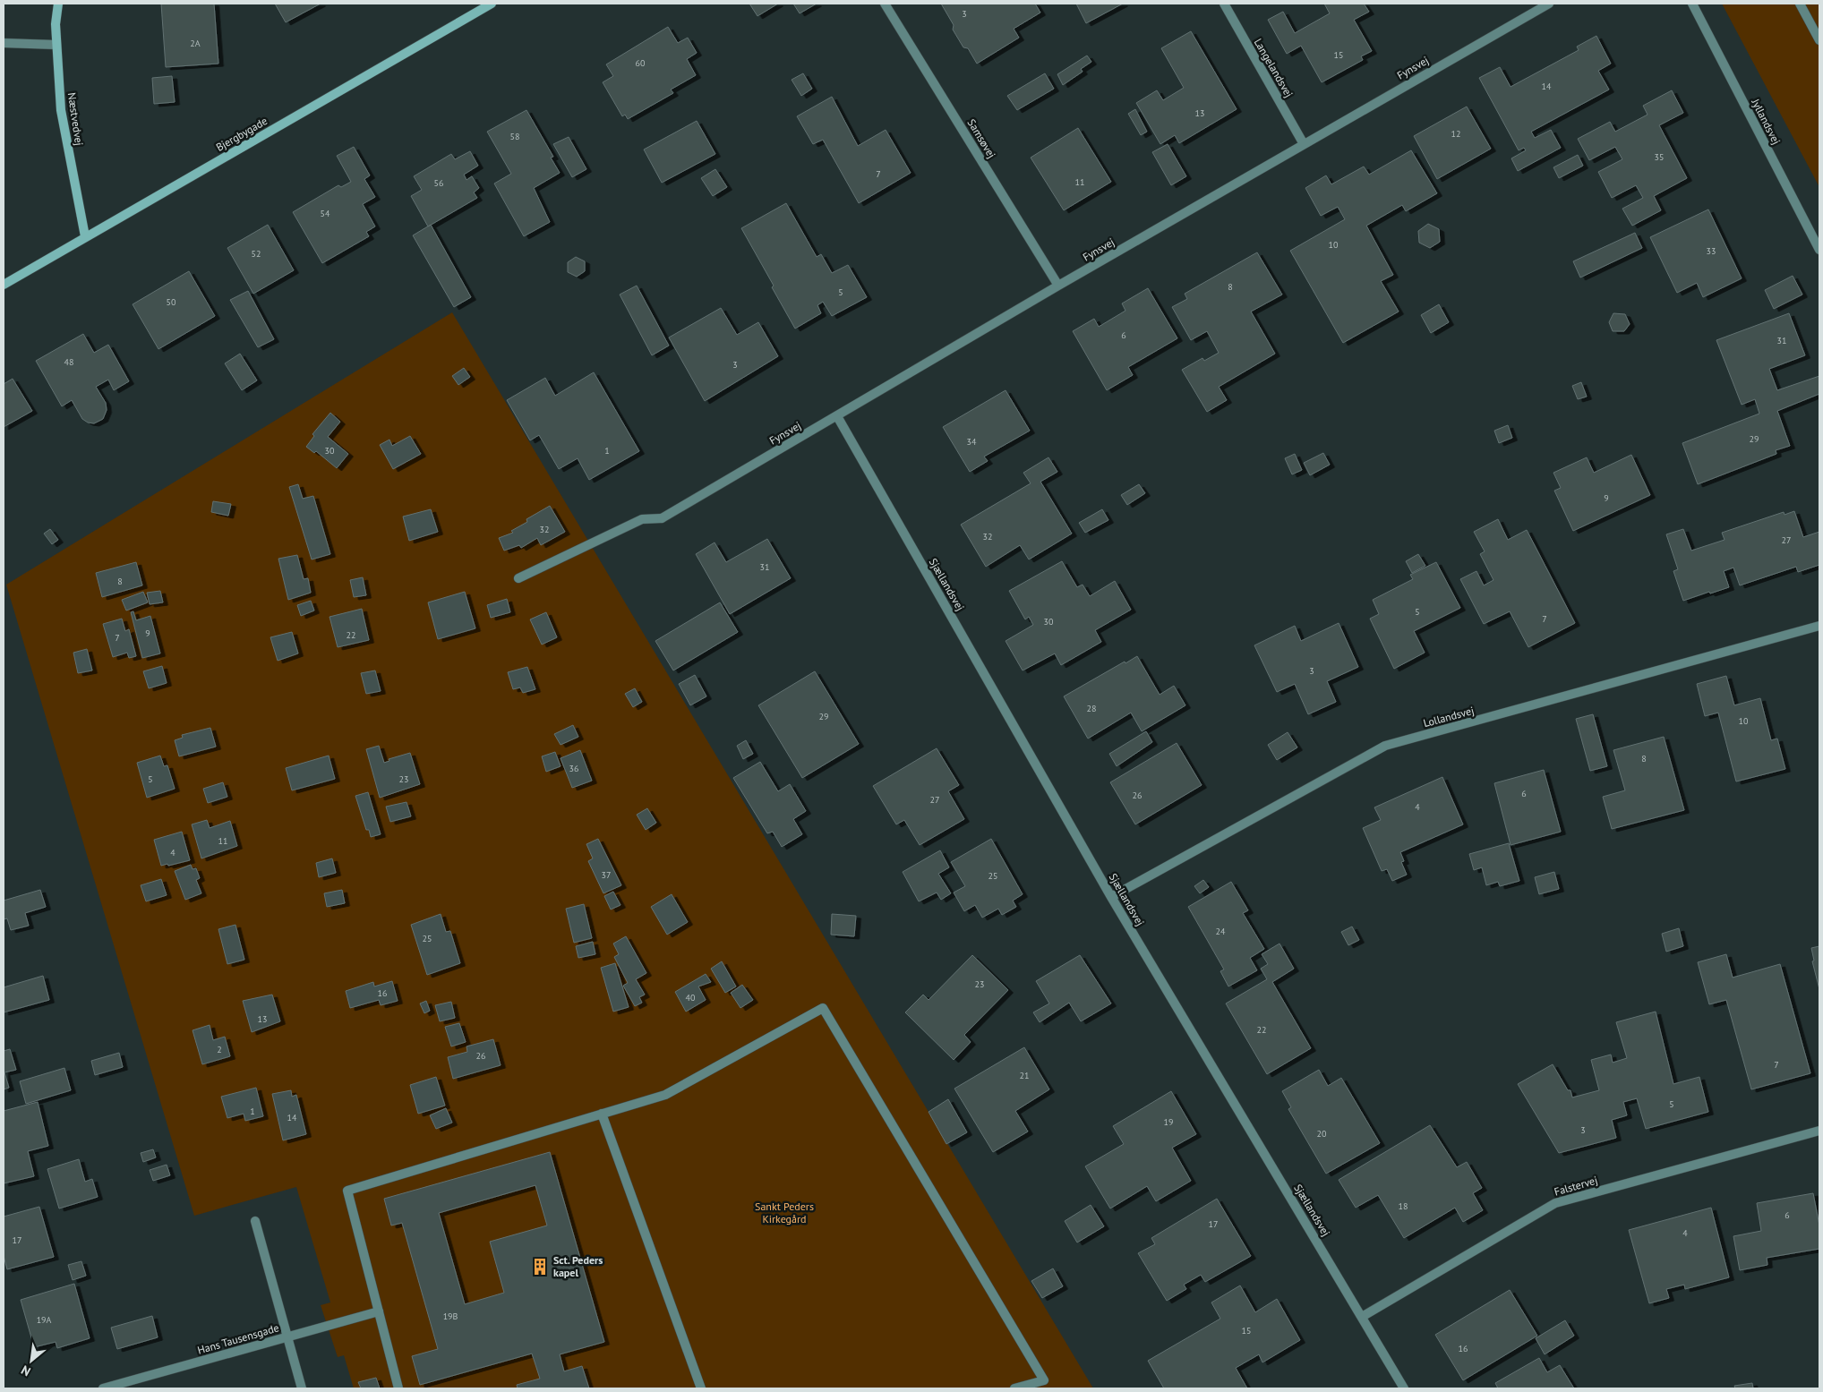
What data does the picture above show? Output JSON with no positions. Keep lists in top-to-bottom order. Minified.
{"streets":{"street":["Langelandsvej","Fynsvej","Næstvedvej","Jyllandsvej","Bjergbygade","Samsøvej","Sjællandsvej","Lollandsvej","Falstervej","Hans Tausensgade"]},"crossings":[["Langelandsvej","Fynsvej"],["Fynsvej","Samsøvej"],["Fynsvej","Sjællandsvej"],["Næstvedvej","Bjergbygade"],["Sjællandsvej","Lollandsvej"],["Sjællandsvej","Falstervej"]],"parks":["Sankt Peders Kirkegård"],"places":{"building":["Sct. Peders kapel"]},"house_numbers":["3","2A","15","60","14","13","12","58","35","7","11","56","54","10","33","52","8","5","50","6","31","48","3","29","34","30","1","9","32","32","27","31","8","5","7","30","9","22","7","3","28","29","10","8","36","5","23","6","26","27","4","11","4","37","25","24","25","23","16","40","13","22","2","26","7","21","5","1","14","19","3","20","18","6","17","4","17","19B","19A","15","16"],"north":"bottom left"}
